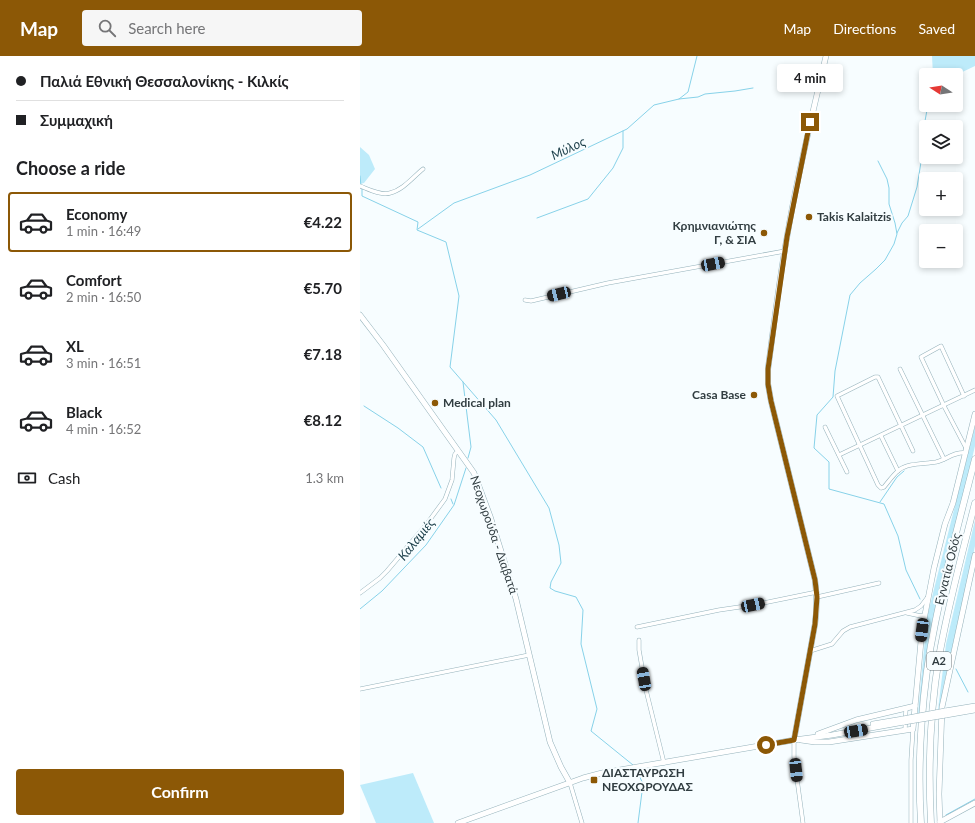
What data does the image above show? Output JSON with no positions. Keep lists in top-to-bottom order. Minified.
{"streets":{"highway":["Εγνατία Οδός","Α2"],"street":["Νεοχωρούδα - Διαβατά"]},"water":["Μύλος","Καλαμιές"],"places":{"other":["Takis Kalaitzis","Κρημνιανιώτης Γ, & ΣΙΑ","Casa Base","Medical plan"],"transit":["ΔΙΑΣΤΑΥΡΩΣΗ ΝΕΟΧΩΡΟΥΔΑΣ"]},"north":"left","page":{"header":"Map","search":"Search here","nav":["Map","Directions","Saved"],"banner":["Παλιά Εθνική Θεσσαλονίκης - Κιλκίς","Συμμαχική"],"bubble":"4 min","map_buttons":["+","−"],"heading":"Choose a ride","list":[{"name":"Economy","note":"1 min · 16:49","value":"€4.22"},{"name":"Comfort","note":"2 min · 16:50","value":"€5.70"},{"name":"XL","note":"3 min · 16:51","value":"€7.18"},{"name":"Black","note":"4 min · 16:52","value":"€8.12"}],"pay":["Cash","1.3 km"],"buttons":"Confirm"}}
